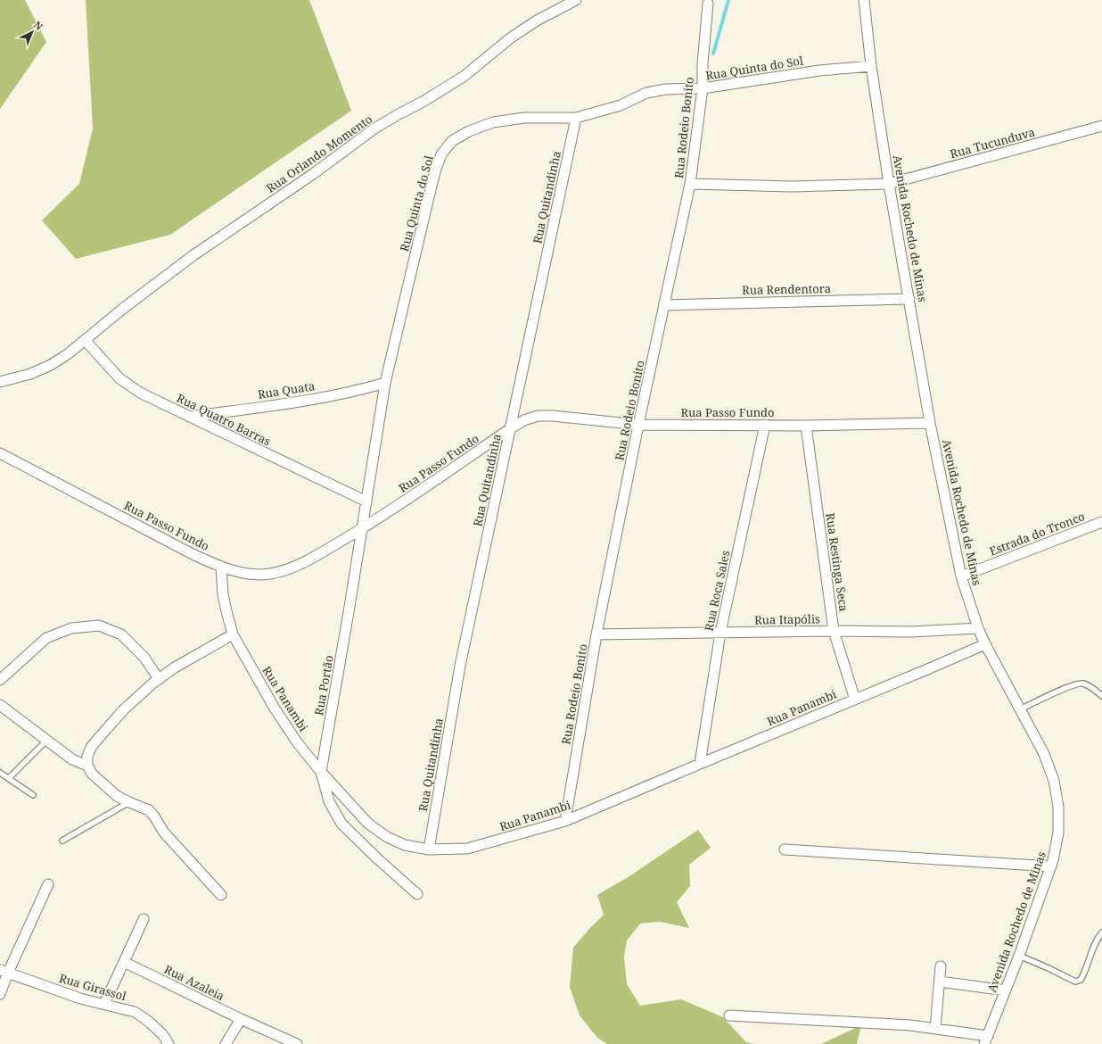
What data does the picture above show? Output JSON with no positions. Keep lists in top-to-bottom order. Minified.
{"streets":{"street":["Rua Quinta do Sol","Rua Rodeio Bonito","Rua Tucunduva","Rua Orlando Momento","Rua Quitandinha","Avenida Rochedo de Minas","Rua Rendentora","Rua Quata","Rua Passo Fundo","Rua Quatro Barras","Estrada do Tronco","Rua Restinga Seca","Rua Roca Sales","Rua Itapólis","Rua Portão","Rua Panambi","Rua Azaleia","Rua Girassol"]},"crossings":[["Rua Quinta do Sol","Rua Rodeio Bonito"],["Rua Quinta do Sol","Rua Quitandinha"],["Rua Quinta do Sol","Avenida Rochedo de Minas"],["Rua Quinta do Sol","Rua Quata"],["Rua Quinta do Sol","Rua Passo Fundo"],["Rua Quinta do Sol","Rua Quatro Barras"],["Rua Quinta do Sol","Rua Portão"],["Rua Rodeio Bonito","Rua Tucunduva"],["Rua Rodeio Bonito","Rua Rendentora"],["Rua Rodeio Bonito","Rua Passo Fundo"],["Rua Rodeio Bonito","Rua Itapólis"],["Rua Rodeio Bonito","Rua Panambi"],["Rua Tucunduva","Avenida Rochedo de Minas"],["Rua Orlando Momento","Rua Quatro Barras"],["Rua Quitandinha","Rua Passo Fundo"],["Rua Quitandinha","Rua Panambi"],["Avenida Rochedo de Minas","Rua Rendentora"],["Avenida Rochedo de Minas","Rua Passo Fundo"],["Avenida Rochedo de Minas","Estrada do Tronco"],["Avenida Rochedo de Minas","Rua Itapólis"],["Avenida Rochedo de Minas","Rua Panambi"],["Rua Quata","Rua Quatro Barras"],["Rua Passo Fundo","Rua Restinga Seca"],["Rua Passo Fundo","Rua Roca Sales"],["Rua Passo Fundo","Rua Portão"],["Rua Passo Fundo","Rua Panambi"],["Rua Restinga Seca","Rua Itapólis"],["Rua Restinga Seca","Rua Panambi"],["Rua Roca Sales","Rua Itapólis"],["Rua Roca Sales","Rua Panambi"],["Rua Portão","Rua Panambi"]],"north":"top right"}
